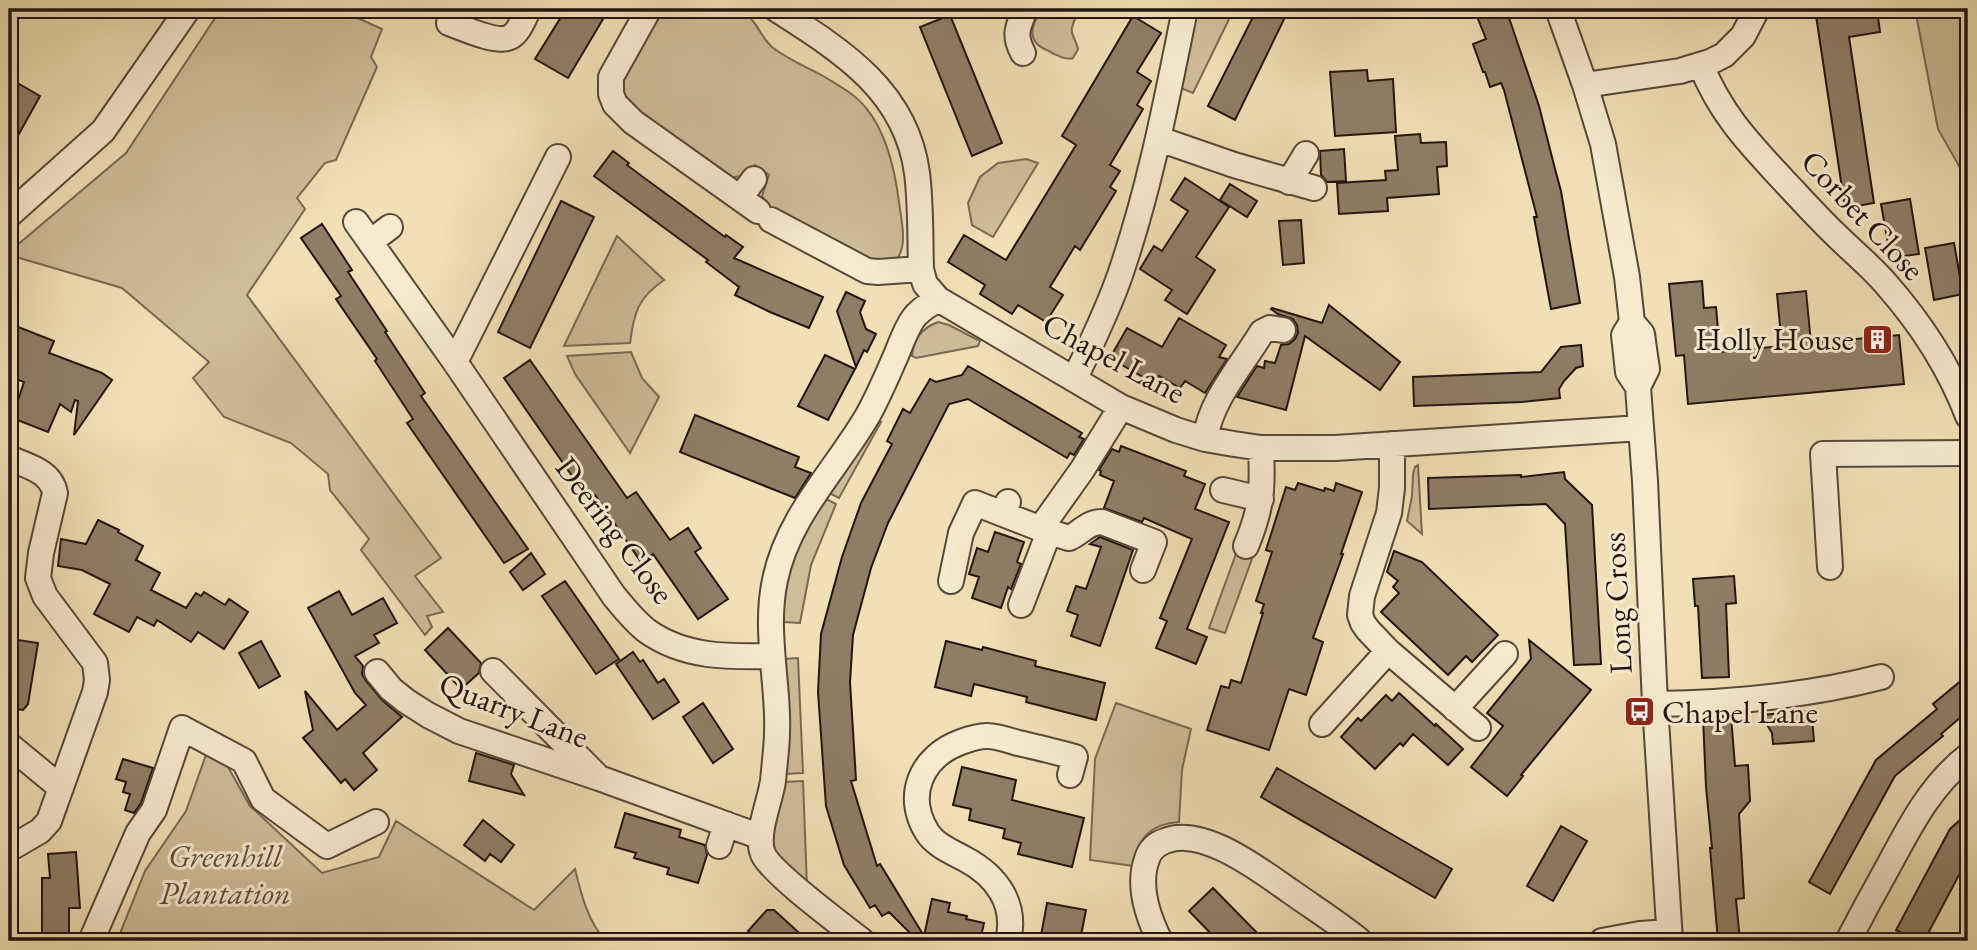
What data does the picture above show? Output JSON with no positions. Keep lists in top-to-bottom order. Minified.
{"streets":{"street":["Corbet Close","Chapel Lane","Deering Close","Long Cross","Quarry Lane"]},"crossings":[["Chapel Lane","Long Cross"]],"parks":["Greenhill Plantation"],"places":{"building":["Holly House"],"bus stop":["Chapel Lane"]}}
